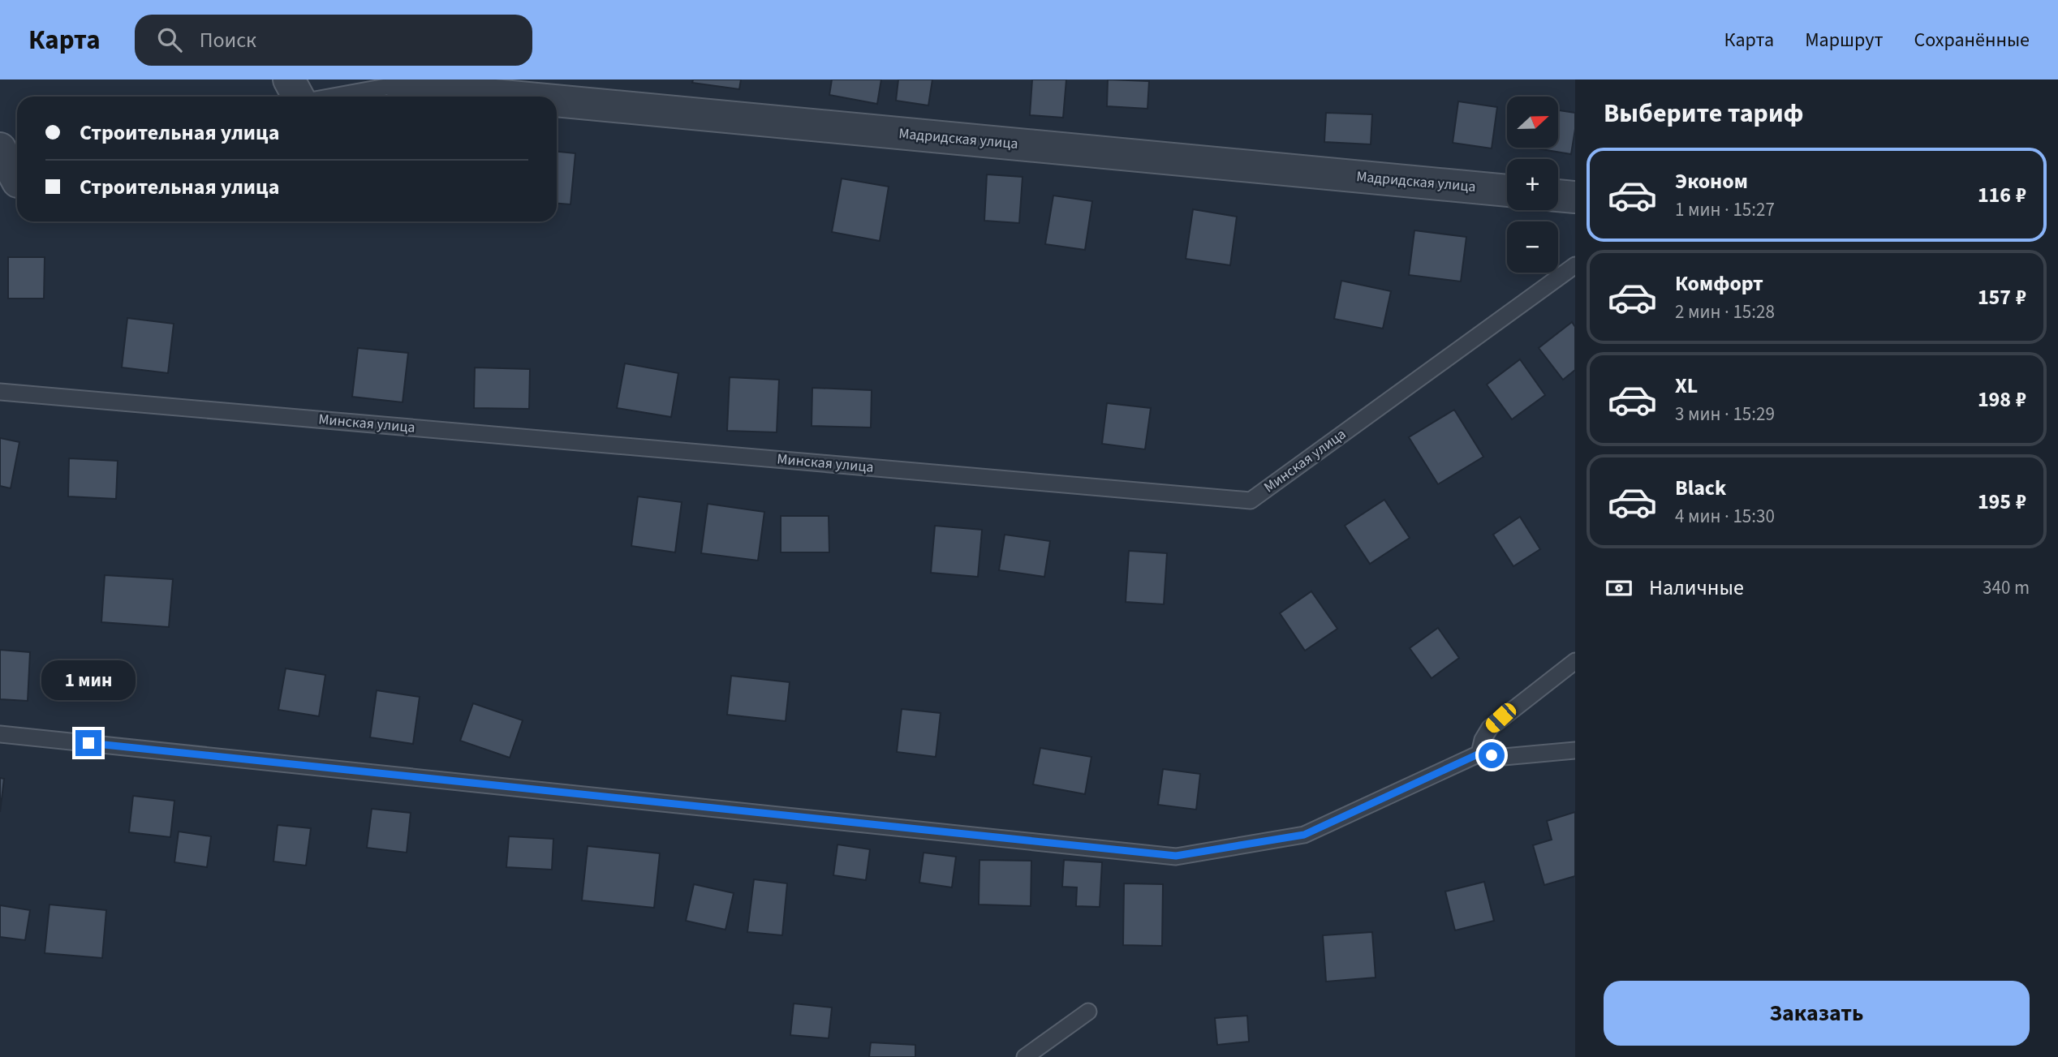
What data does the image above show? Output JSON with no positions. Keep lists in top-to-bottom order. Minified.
{"streets":{"street":["Мадридская улица"],"lane":["Минская улица"]},"north":"right","page":{"header":"Карта","search":"Поиск","nav":["Карта","Маршрут","Сохранённые"],"heading":"Выберите тариф","map_buttons":["+","−"],"banner":["Строительная улица","Строительная улица"],"list":[{"name":"Эконом","note":"1 мин · 15:27","value":"116 ₽"},{"name":"Комфорт","note":"2 мин · 15:28","value":"157 ₽"},{"name":"XL","note":"3 мин · 15:29","value":"198 ₽"},{"name":"Black","note":"4 мин · 15:30","value":"195 ₽"}],"pay":["Наличные","340 m"],"bubble":"1 мин","buttons":"Заказать"}}
